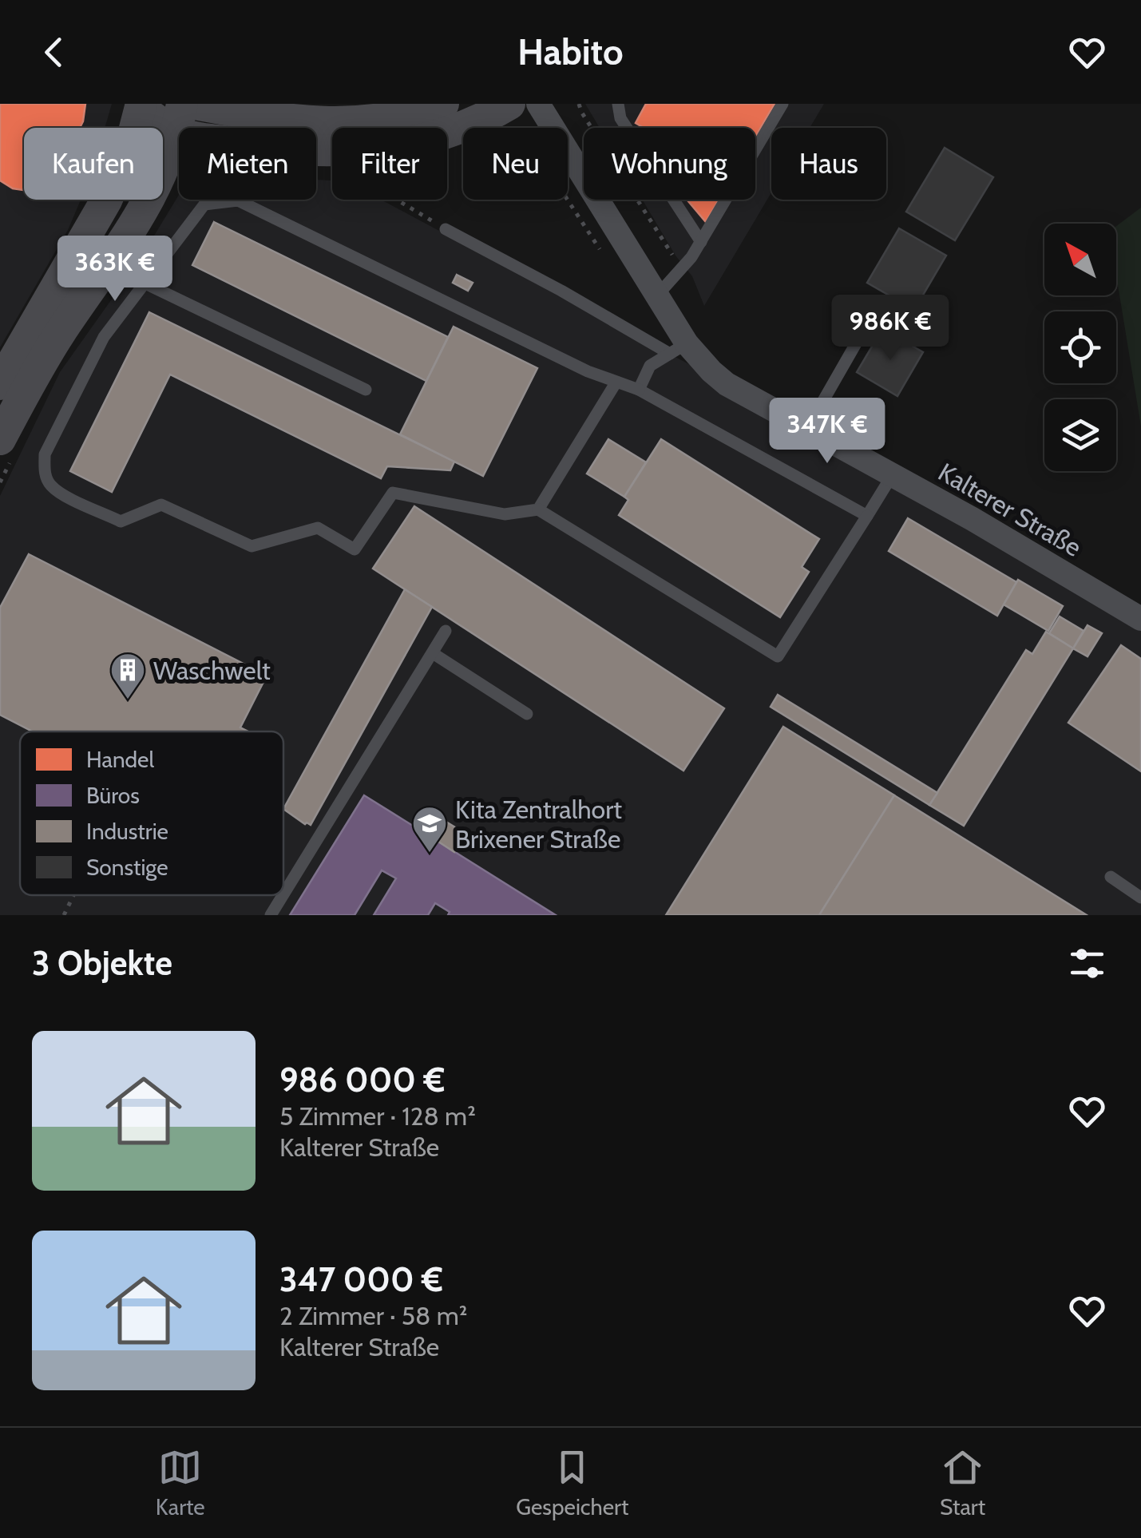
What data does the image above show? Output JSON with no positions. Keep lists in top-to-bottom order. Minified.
{"streets":{"street":["Kalterer Straße"]},"places":{"building":["Waschwelt"],"school or university":["Kita Zentralhort Brixener Straße"]},"legend":["Handel","Büros","Industrie","Sonstige"],"north":"top left","page":{"header":"Habito","chip":["Kaufen","Mieten","Filter","Neu","Wohnung","Haus"],"price":["363K €","986K €","347K €"],"heading":"3 Objekte","list":[{"name":"986 000 €","note":"5 Zimmer · 128 m² · Kalterer Straße"},{"name":"347 000 €","note":"2 Zimmer · 58 m² · Kalterer Straße"}],"tabs":["Karte","Gespeichert","Start"]}}
